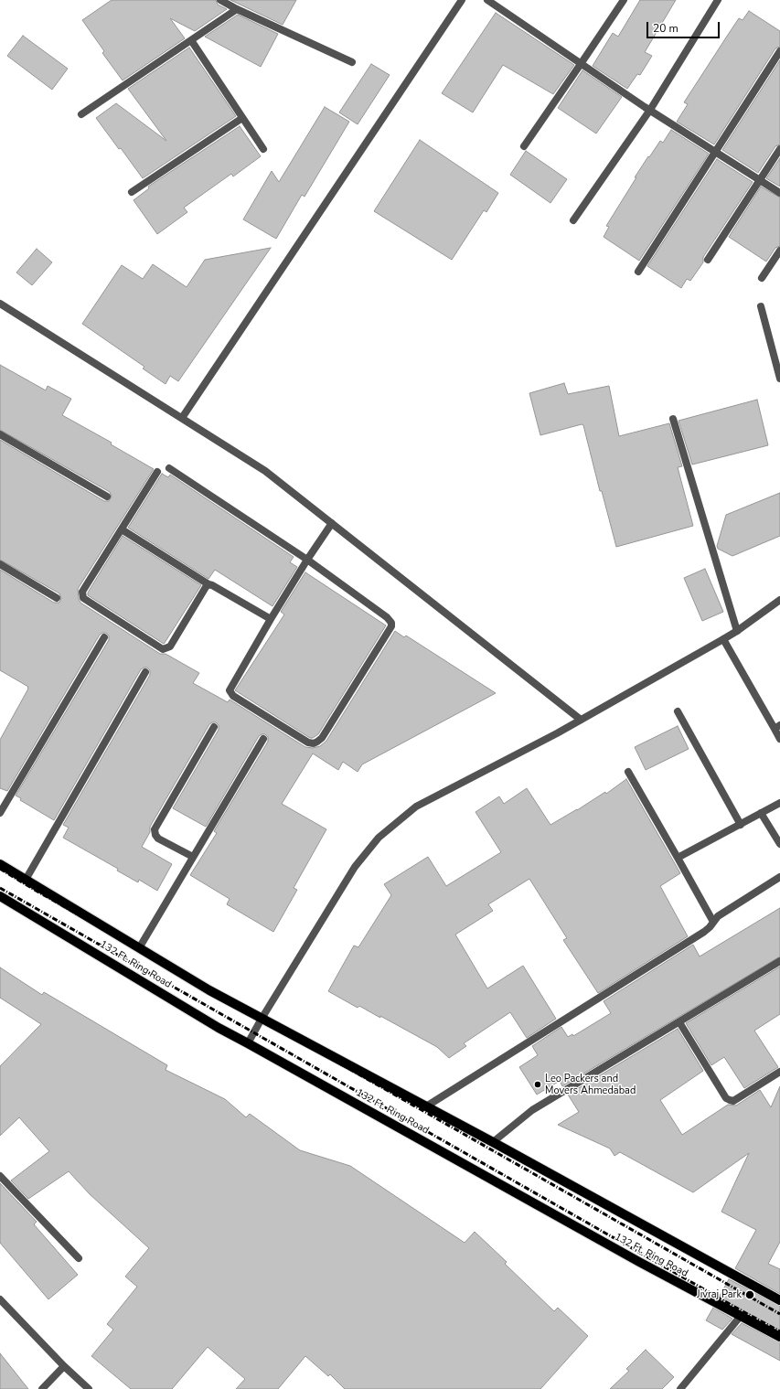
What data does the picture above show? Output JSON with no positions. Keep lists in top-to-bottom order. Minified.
{"streets":{"main road":["132 Ft. Ring Road"]},"places":["Leo Packers and Movers Ahmedabad","Jivraj Park"],"scale_bar":"20 m"}
